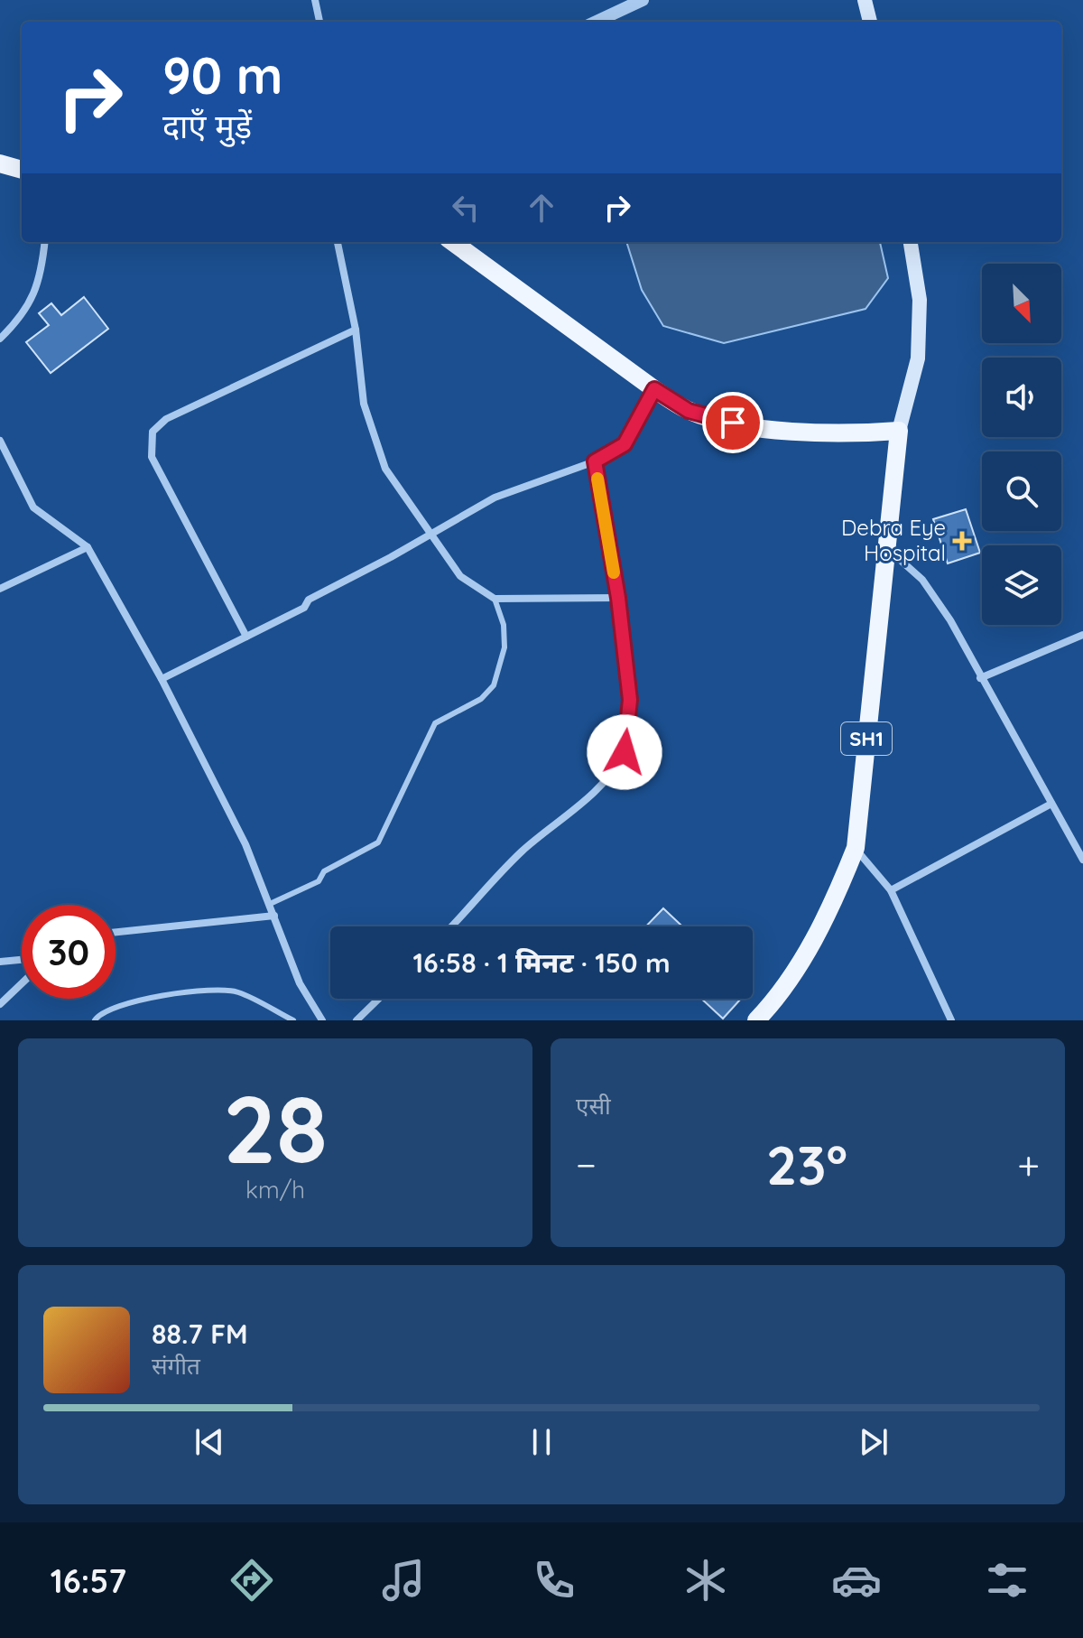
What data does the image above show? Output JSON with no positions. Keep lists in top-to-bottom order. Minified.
{"streets":{"main road":["SH1"]},"places":{"health":["Debra Eye Hospital"]},"north":"bottom right","page":{"turn":["90 m","दाएँ मुड़ें"],"limit":"30","trip":"16:58 · 1 मिनट · 150 m","tile":[["28","km/h"],"एसी"],"heat":["−","23°","+"],"song":["88.7 FM","संगीत"],"tabs":"16:57"}}
